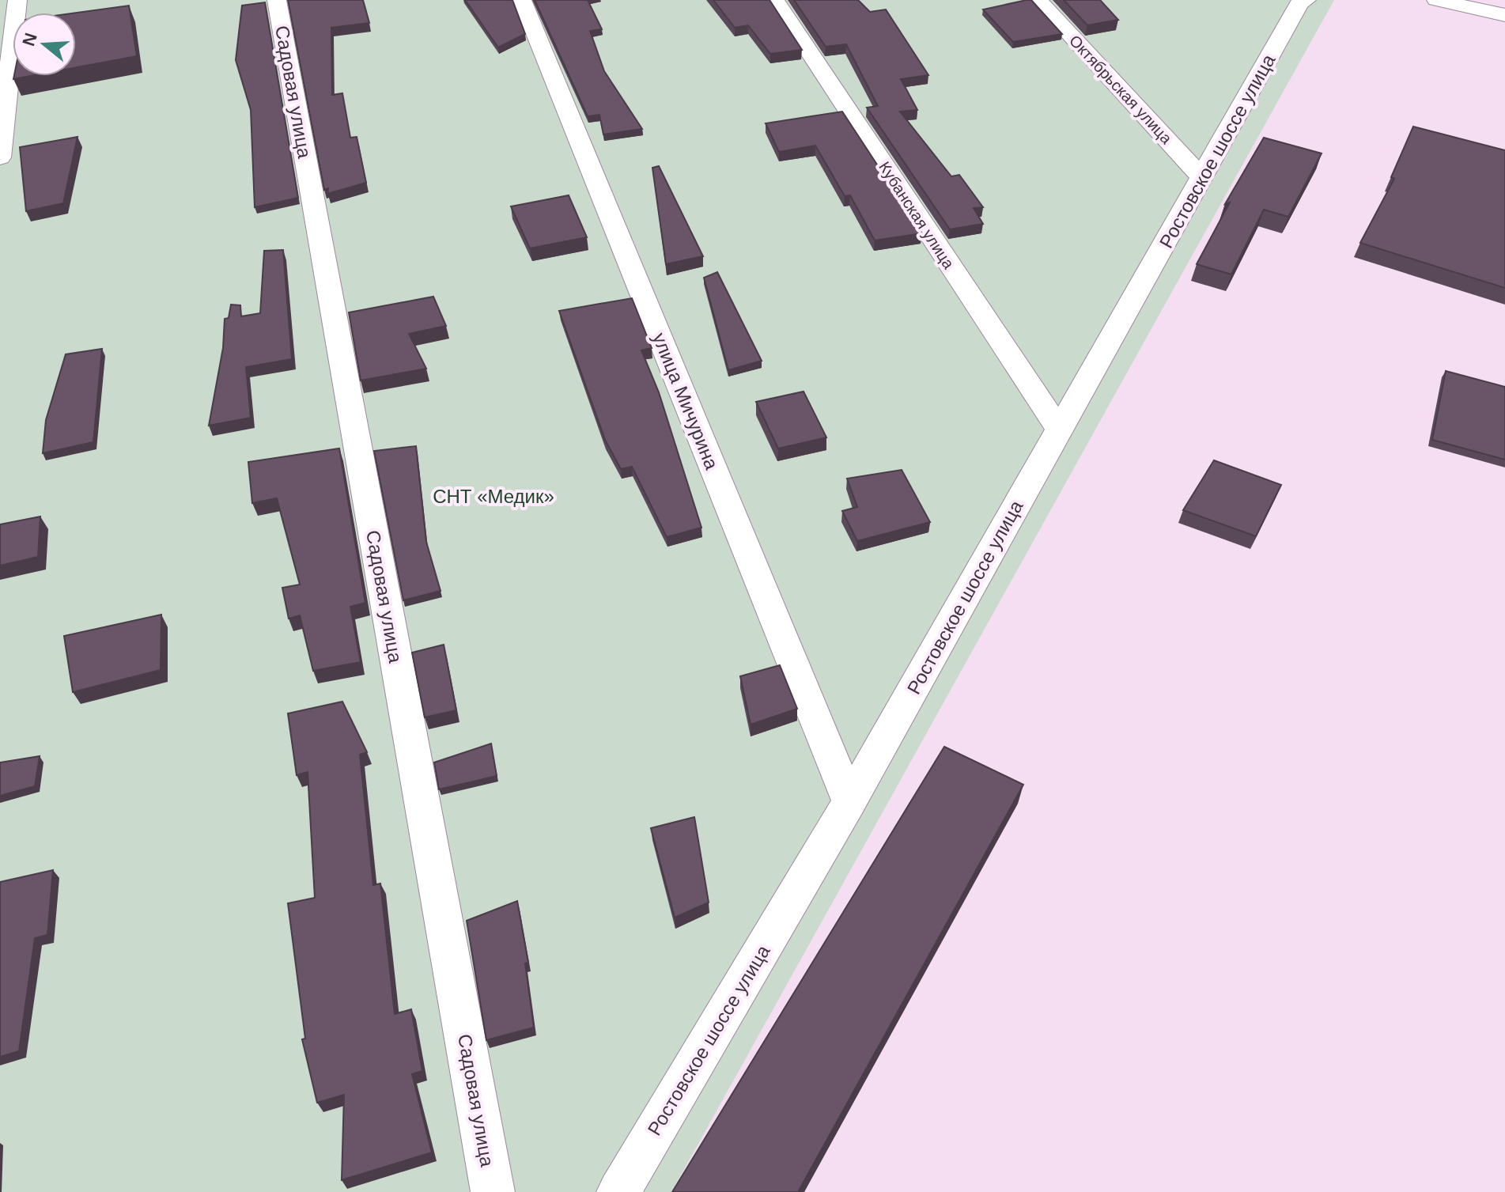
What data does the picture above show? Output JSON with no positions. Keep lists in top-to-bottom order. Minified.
{"streets":{"street":["Октябрьская улица","Садовая улица","Ростовское шоссе улица","Кубанская улица","улица Мичурина"]},"crossings":[["Октябрьская улица","Ростовское шоссе улица"],["Ростовское шоссе улица","Кубанская улица"],["Ростовское шоссе улица","улица Мичурина"]],"parks":["СНТ «Медик»"],"north":"left"}
